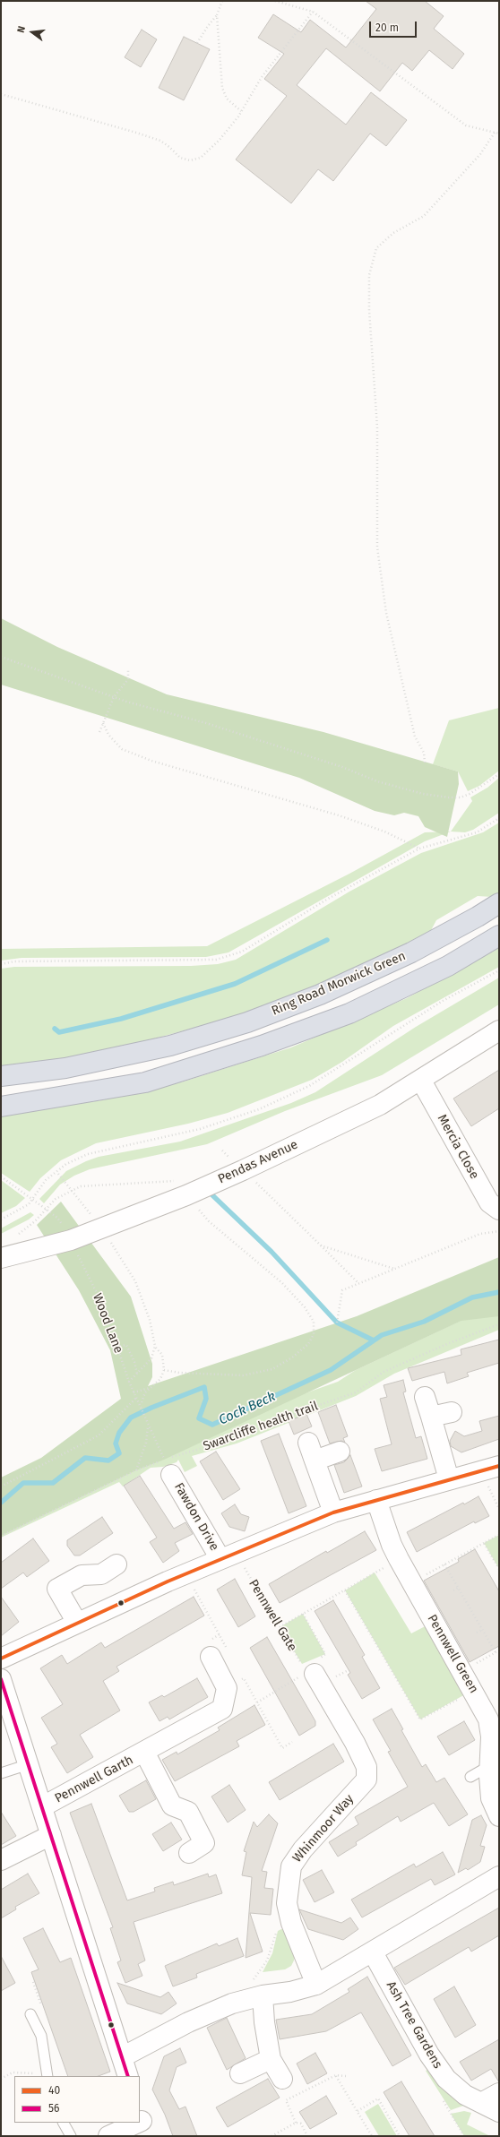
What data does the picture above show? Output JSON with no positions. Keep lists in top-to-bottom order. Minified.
{"streets":{"highway":["Ring Road Morwick Green"],"street":["Mercia Close","Pendas Avenue","Fawdon Drive","Pennwell Green","Pennwell Garth","Whinmoor Way","Ash Tree Gardens"],"path":["Wood Lane","Swarcliffe health trail","Pennwell Gate"]},"crossings":[["Mercia Close","Pendas Avenue"],["Pendas Avenue","Wood Lane"],["Wood Lane","Swarcliffe health trail"],["Wood Lane","Fawdon Drive"],["Swarcliffe health trail","Fawdon Drive"],["Fawdon Drive","Pennwell Gate"],["Pennwell Gate","Whinmoor Way"]],"water":["Cock Beck"],"lines":["transit line 40","transit line 56"],"legend":["40","56"],"scale_bar":"20 m","north":"left"}
